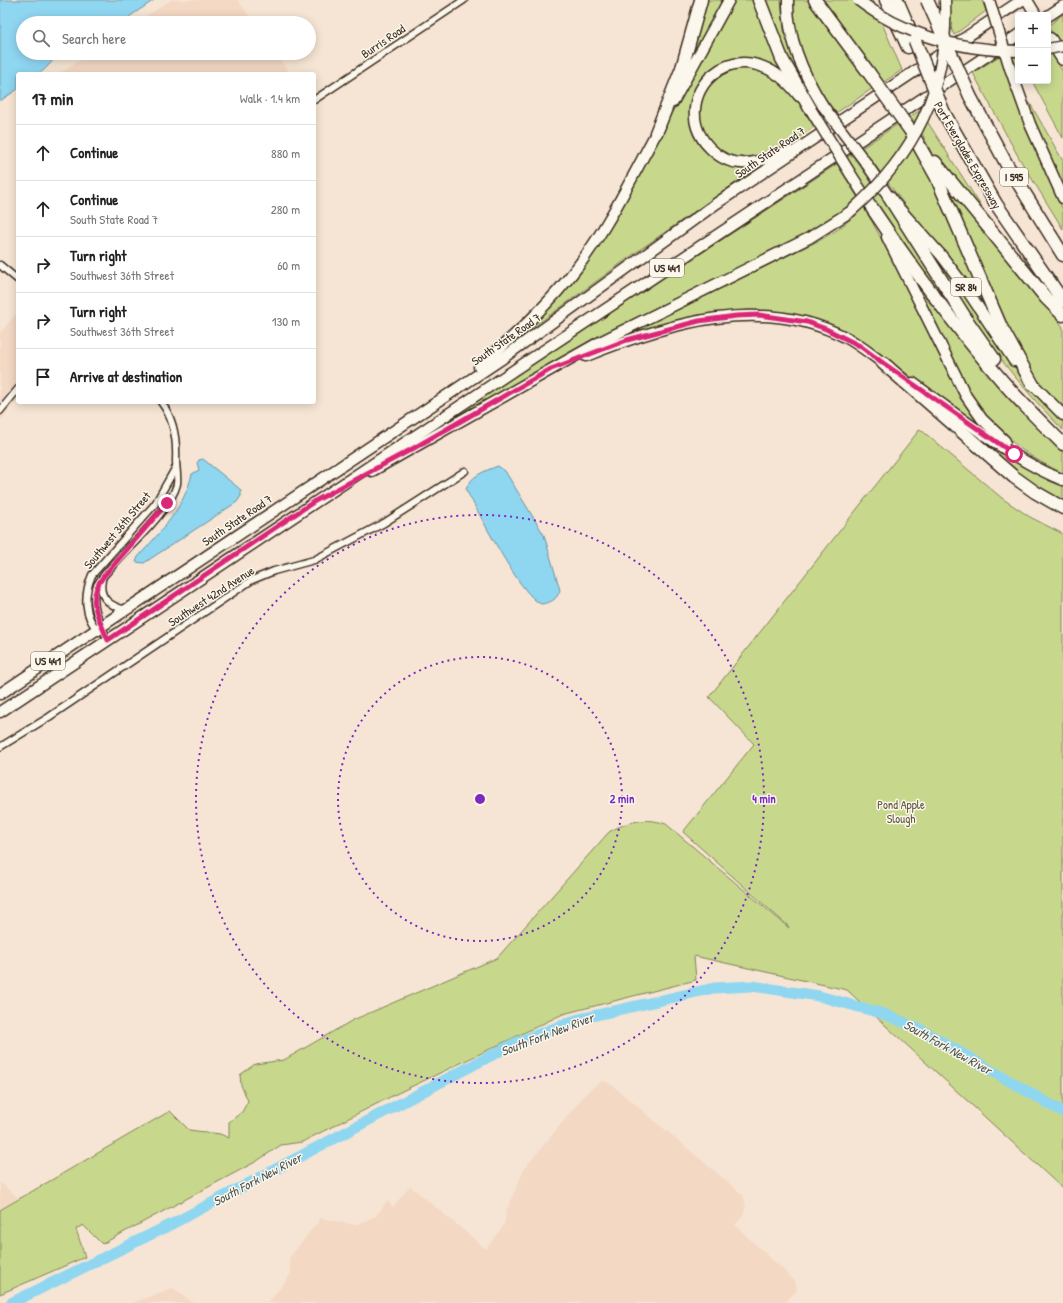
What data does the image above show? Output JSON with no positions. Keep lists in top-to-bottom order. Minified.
{"streets":{"highway":["Port Everglades Expressway","I 595"],"main road":["South State Road 7","US 441","SR 84"],"street":["Burris Road","Southwest 36th Street","Southwest 42nd Avenue"]},"crossings":[["South State Road 7","Southwest 36th Street"],["US 441","Southwest 36th Street"]],"water":["South Fork New River"],"parks":["Pond Apple Slough"],"page":{"map_buttons":["+","−"],"search":"Search here","heading":["17 min","Walk · 1.4 km"],"list":[["Continue","880 m"],["Continue","South State Road 7","280 m"],["Turn right","Southwest 36th Street","60 m"],["Turn right","Southwest 36th Street","130 m"],"Arrive at destination"]},"rings":["2 min","4 min"]}
